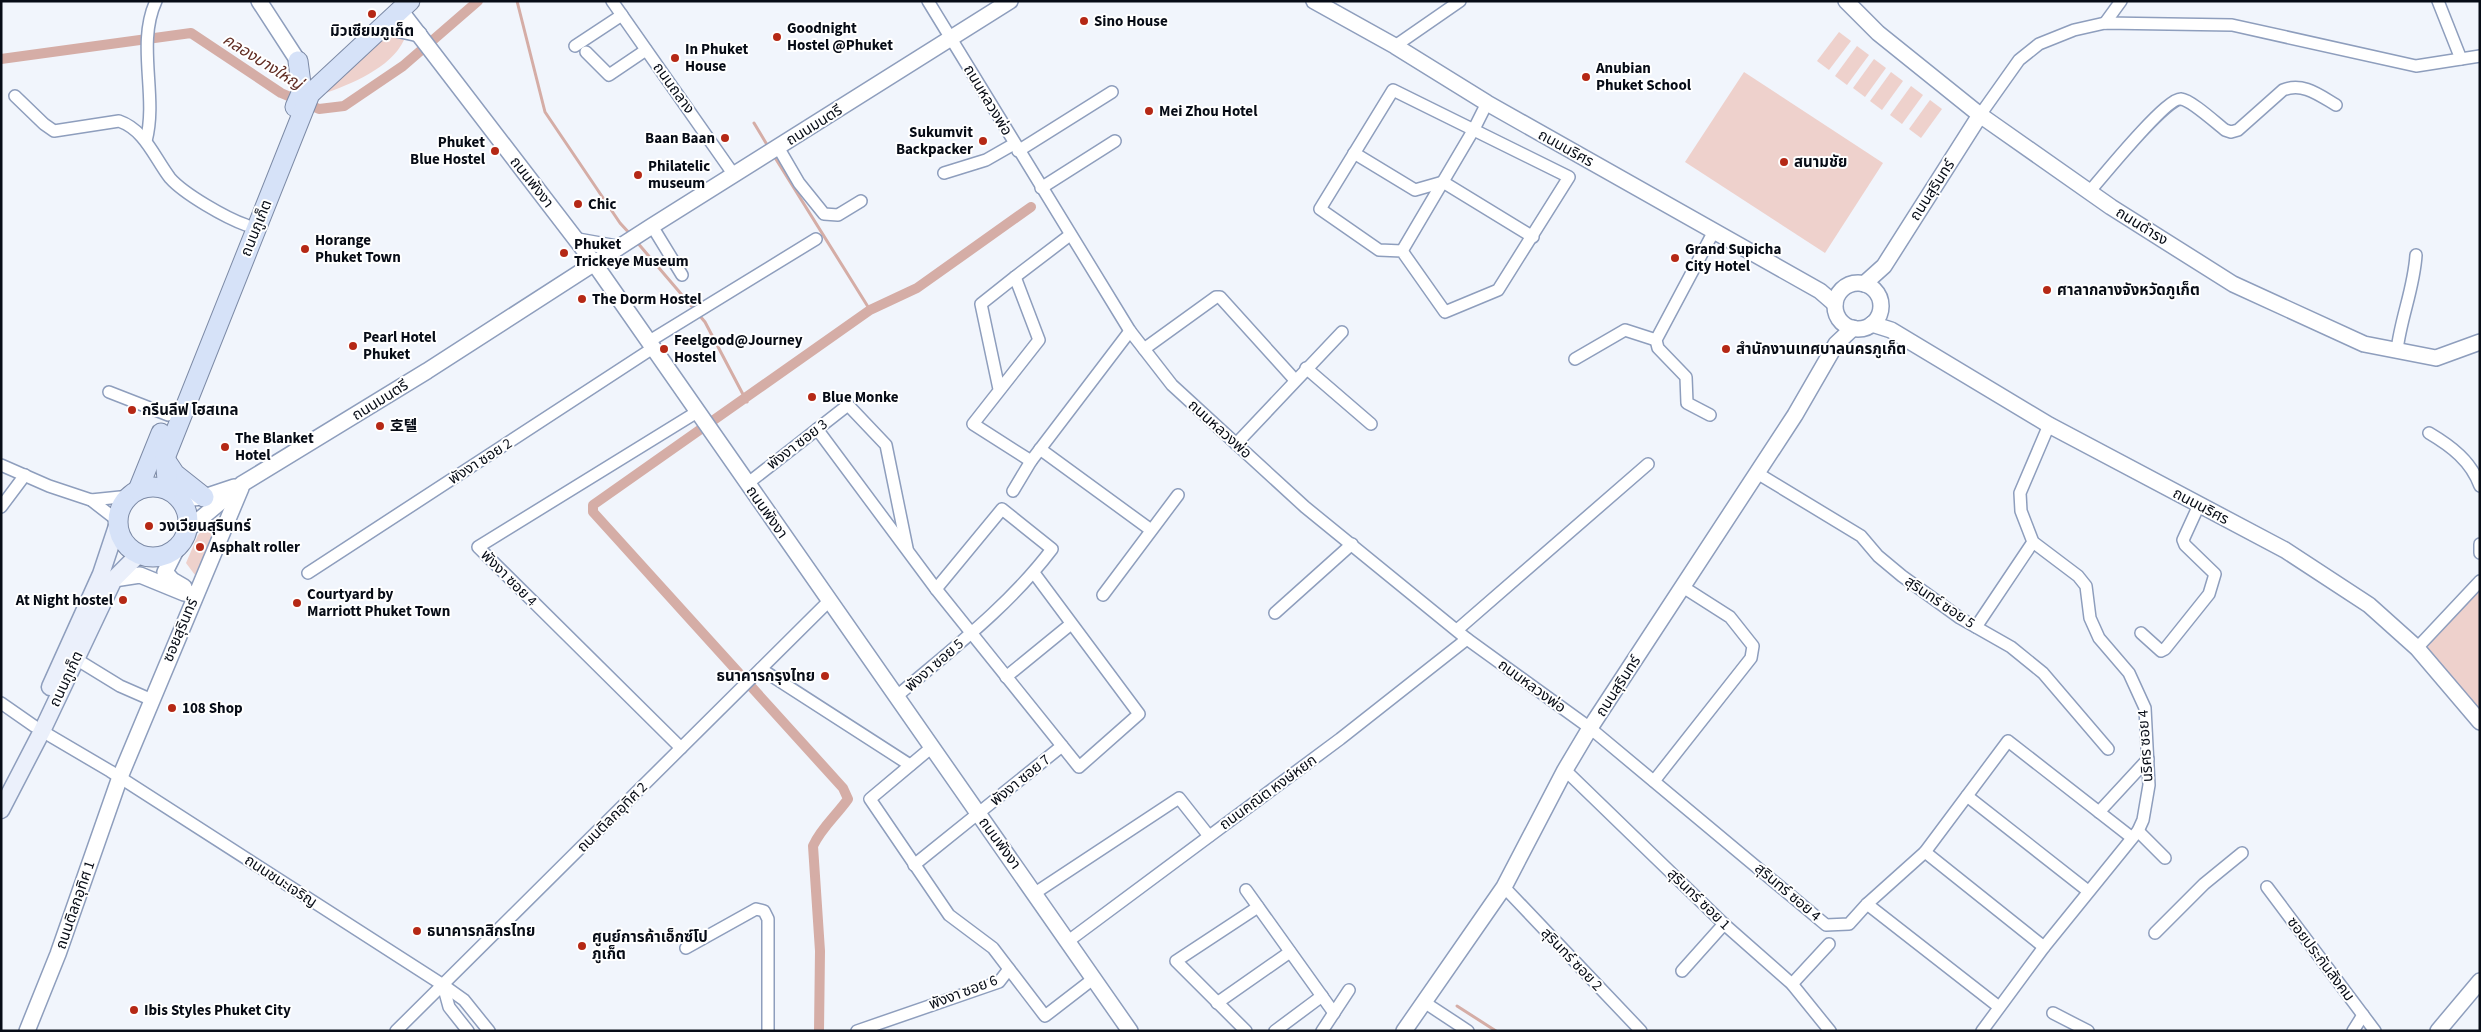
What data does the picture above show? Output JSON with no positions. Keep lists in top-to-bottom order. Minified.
{"streets":{"main road":["ถนนภูเก็ต"],"street":["ถนนถลาง","ถนนหลวงพ่อ","ถนนมนตรี","ถนนนริศร","ถนนพังงา","ถนนสุรินทร์","ถนนดำรง","พังงา ซอย 3","พังงา ซอย 2","พังงา ซอย 4","สุรินทร์ ซอย 5","ซอยสุรินทร์","พังงา ซอย 5","นริศร ซอย 4","พังงา ซอย 7","ถนนคณิต หงษ์หยก","ถนนติลกอุทิศ 2","ถนนชนะเจริญ","สุรินทร์ ซอย 4","สุรินทร์ ซอย 1","ถนนติลกอุทิศ 1","สุรินทร์ ซอย 2","ซอยประกันสังคม","พังงา ซอย 6"]},"crossings":[["ถนนถลาง","ถนนมนตรี"],["ถนนหลวงพ่อ","ถนนมนตรี"],["ถนนหลวงพ่อ","ถนนสุรินทร์"],["ถนนหลวงพ่อ","ถนนคณิต หงษ์หยก"],["ถนนหลวงพ่อ","สุรินทร์ ซอย 4"],["ถนนมนตรี","ถนนพังงา"],["ถนนมนตรี","ถนนภูเก็ต"],["ถนนมนตรี","ซอยสุรินทร์"],["ถนนนริศร","ถนนสุรินทร์"],["ถนนพังงา","ถนนภูเก็ต"],["ถนนพังงา","พังงา ซอย 3"],["ถนนพังงา","พังงา ซอย 2"],["ถนนพังงา","พังงา ซอย 4"],["ถนนพังงา","พังงา ซอย 5"],["ถนนพังงา","พังงา ซอย 7"],["ถนนพังงา","ถนนคณิต หงษ์หยก"],["ถนนพังงา","ถนนติลกอุทิศ 2"],["ถนนพังงา","พังงา ซอย 6"],["ถนนสุรินทร์","ถนนดำรง"],["ถนนสุรินทร์","สุรินทร์ ซอย 5"],["ถนนสุรินทร์","สุรินทร์ ซอย 4"],["ถนนสุรินทร์","สุรินทร์ ซอย 1"],["ถนนสุรินทร์","สุรินทร์ ซอย 2"],["ถนนภูเก็ต","ถนนชนะเจริญ"],["พังงา ซอย 4","ถนนติลกอุทิศ 2"],["ซอยสุรินทร์","ถนนชนะเจริญ"],["ซอยสุรินทร์","ถนนติลกอุทิศ 1"],["ถนนติลกอุทิศ 2","ถนนชนะเจริญ"],["ถนนชนะเจริญ","ถนนติลกอุทิศ 1"]],"water":["คลองบางใหญ่"],"places":["มิวเซียมภูเก็ต","Sino House","Goodnight Hostel @Phuket","In Phuket House","Anubian Phuket School","Mei Zhou Hotel","Baan Baan","Sukumvit Backpacker","Phuket Blue Hostel","สนามชัย","Philatelic museum","Chic","Horange Phuket Town","Phuket Trickeye Museum","Grand Supicha City Hotel","ศาลากลางจังหวัดภูเก็ต","The Dorm Hostel","Pearl Hotel Phuket","Feelgood@Journey Hostel","สำนักงานเทศบาลนครภูเก็ต","Blue Monke","กรีนลีฟ โฮสเทล","호텔","The Blanket Hotel","วงเวียนสุรินทร์","Asphalt roller","At Night hostel","Courtyard by Marriott Phuket Town","ธนาคารกรุงไทย","108 Shop","ธนาคารกสิกรไทย","ศูนย์การค้าเอ็กซ์โป ภูเก็ต","Ibis Styles Phuket City"]}
